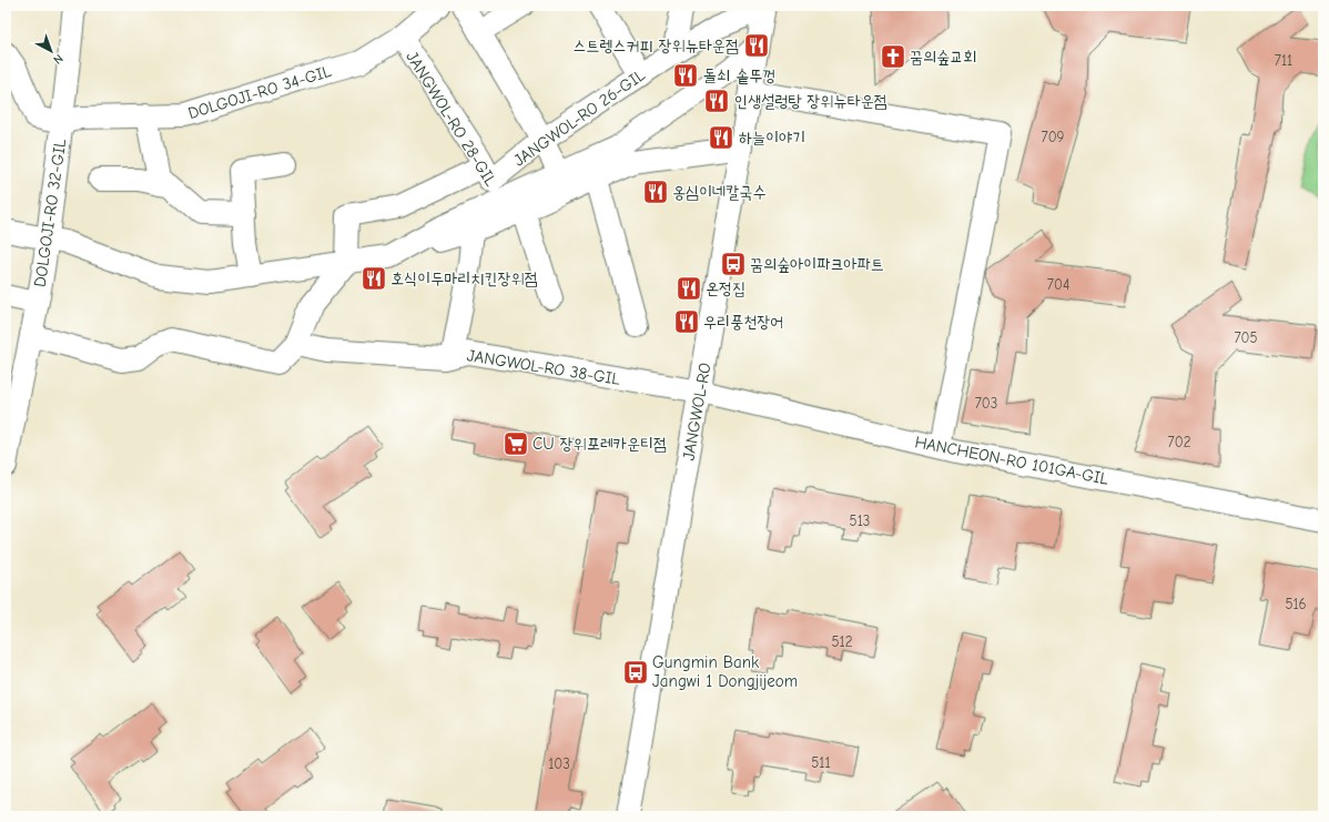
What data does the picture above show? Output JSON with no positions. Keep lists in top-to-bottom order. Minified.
{"streets":{"street":["DOLGOJI-RO 34-GIL","JANGWOL-RO 26-GIL","JANGWOL-RO 28-GIL","DOLGOJI-RO 32-GIL","JANGWOL-RO 38-GIL","JANGWOL-RO","HANCHEON-RO 101GA-GIL"]},"crossings":[["DOLGOJI-RO 34-GIL","JANGWOL-RO 28-GIL"],["DOLGOJI-RO 34-GIL","DOLGOJI-RO 32-GIL"],["JANGWOL-RO 26-GIL","JANGWOL-RO 28-GIL"],["JANGWOL-RO 26-GIL","JANGWOL-RO"],["JANGWOL-RO 28-GIL","DOLGOJI-RO 32-GIL"],["JANGWOL-RO 28-GIL","JANGWOL-RO"],["JANGWOL-RO 38-GIL","JANGWOL-RO"],["JANGWOL-RO 38-GIL","HANCHEON-RO 101GA-GIL"],["JANGWOL-RO","HANCHEON-RO 101GA-GIL"]],"places":{"restaurant":["스트렝스커피 장위뉴타운점","돌쇠 솥뚜껑","인생설렁탕 장위뉴타운점","하늘이야기","옹심이네칼국수","호식이두마리치킨장위점","온정집","우리풍천장어"],"church":["꿈의숲교회"],"bus stop":["꿈의숲아이파크아파트","Gungmin Bank Jangwi 1 Dongjijeom"],"supermarket":["CU 장위포레카운티점"]},"house_numbers":["711","709","704","705","703","702","513","516","512","511","103"],"north":"bottom right"}
